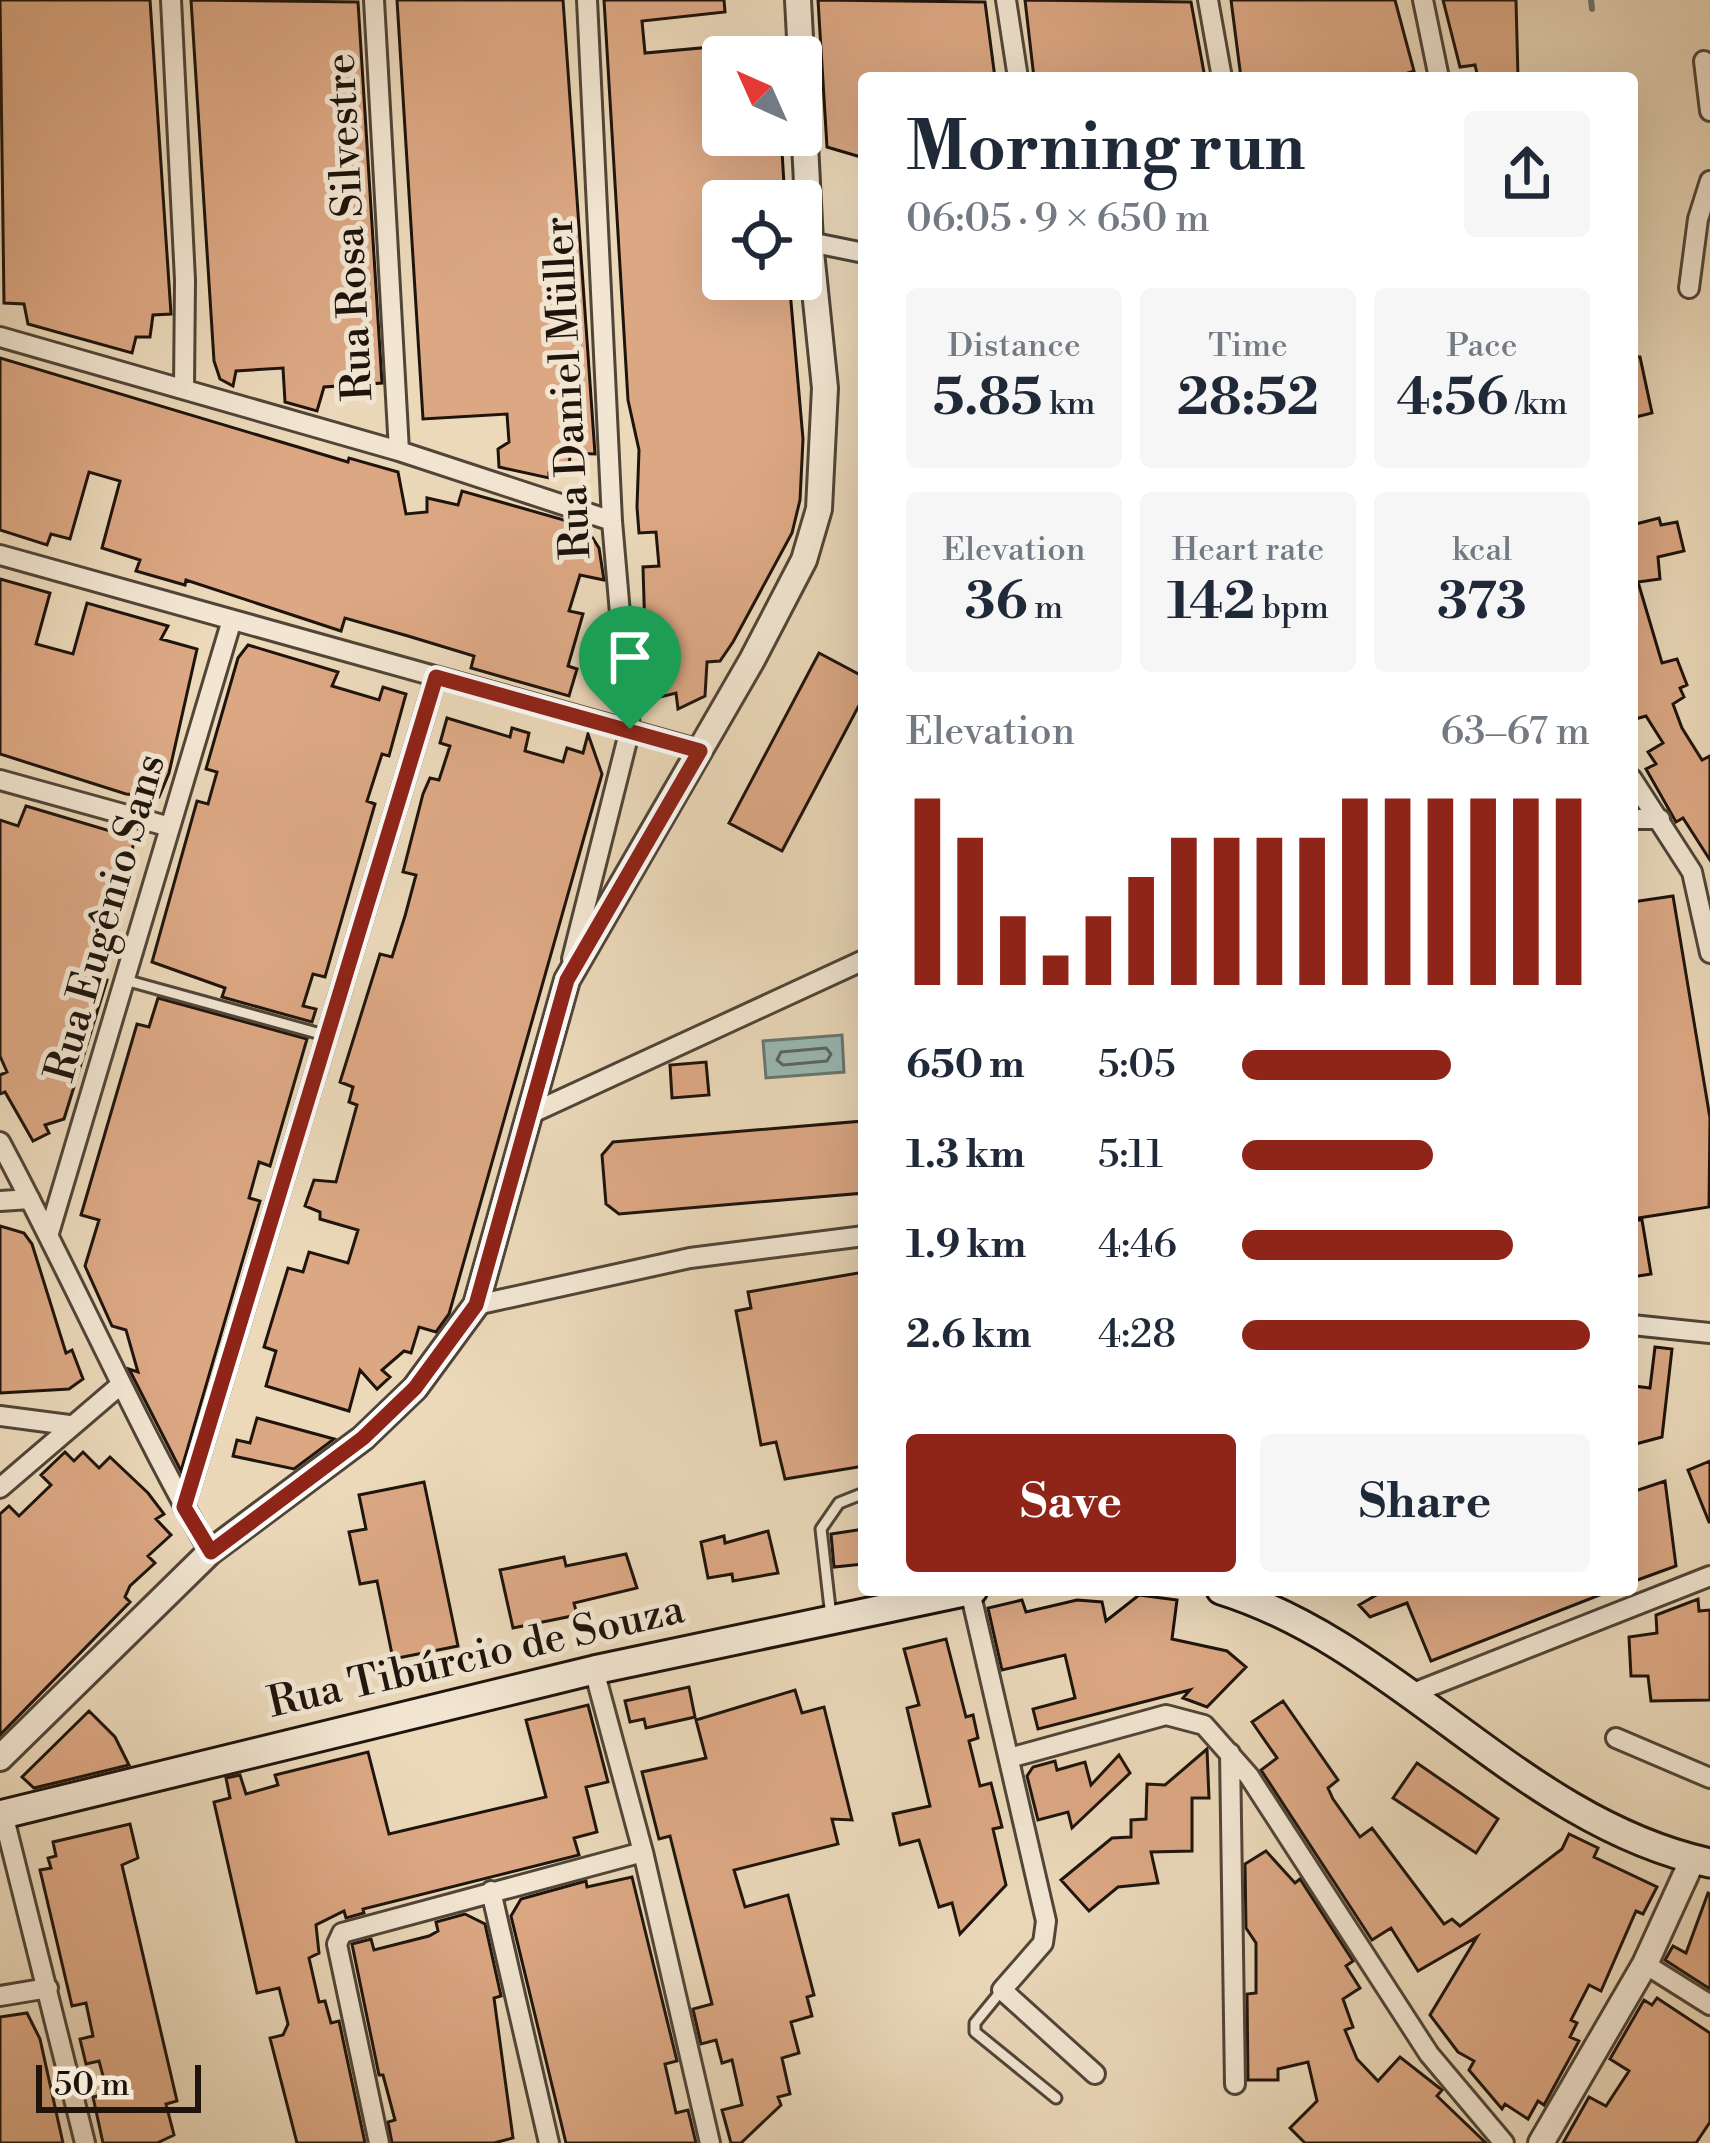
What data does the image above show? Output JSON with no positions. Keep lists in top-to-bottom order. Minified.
{"streets":{"main road":["Rua Tibúrcio de Souza"],"street":["Rua Rosa Silvestre","Rua Daniel Müller","Rua Eugênio Sans"]},"scale_bar":"50 m","north":"top left","page":{"heading":["Morning run","06:05 · 9 × 650 m"],"stats":[["Distance","5.85 km"],["Time","28:52"],["Pace","4:56 /km"],["Elevation","36 m"],["Heart rate","142 bpm"],["kcal","373"]],"chart":["Elevation","63–67 m"],"list":[{"name":"650 m","note":"5:05"},{"name":"1.3 km","note":"5:11"},{"name":"1.9 km","note":"4:46"},{"name":"2.6 km","note":"4:28"}],"buttons":["Save","Share"],"scale":"50 m"}}
